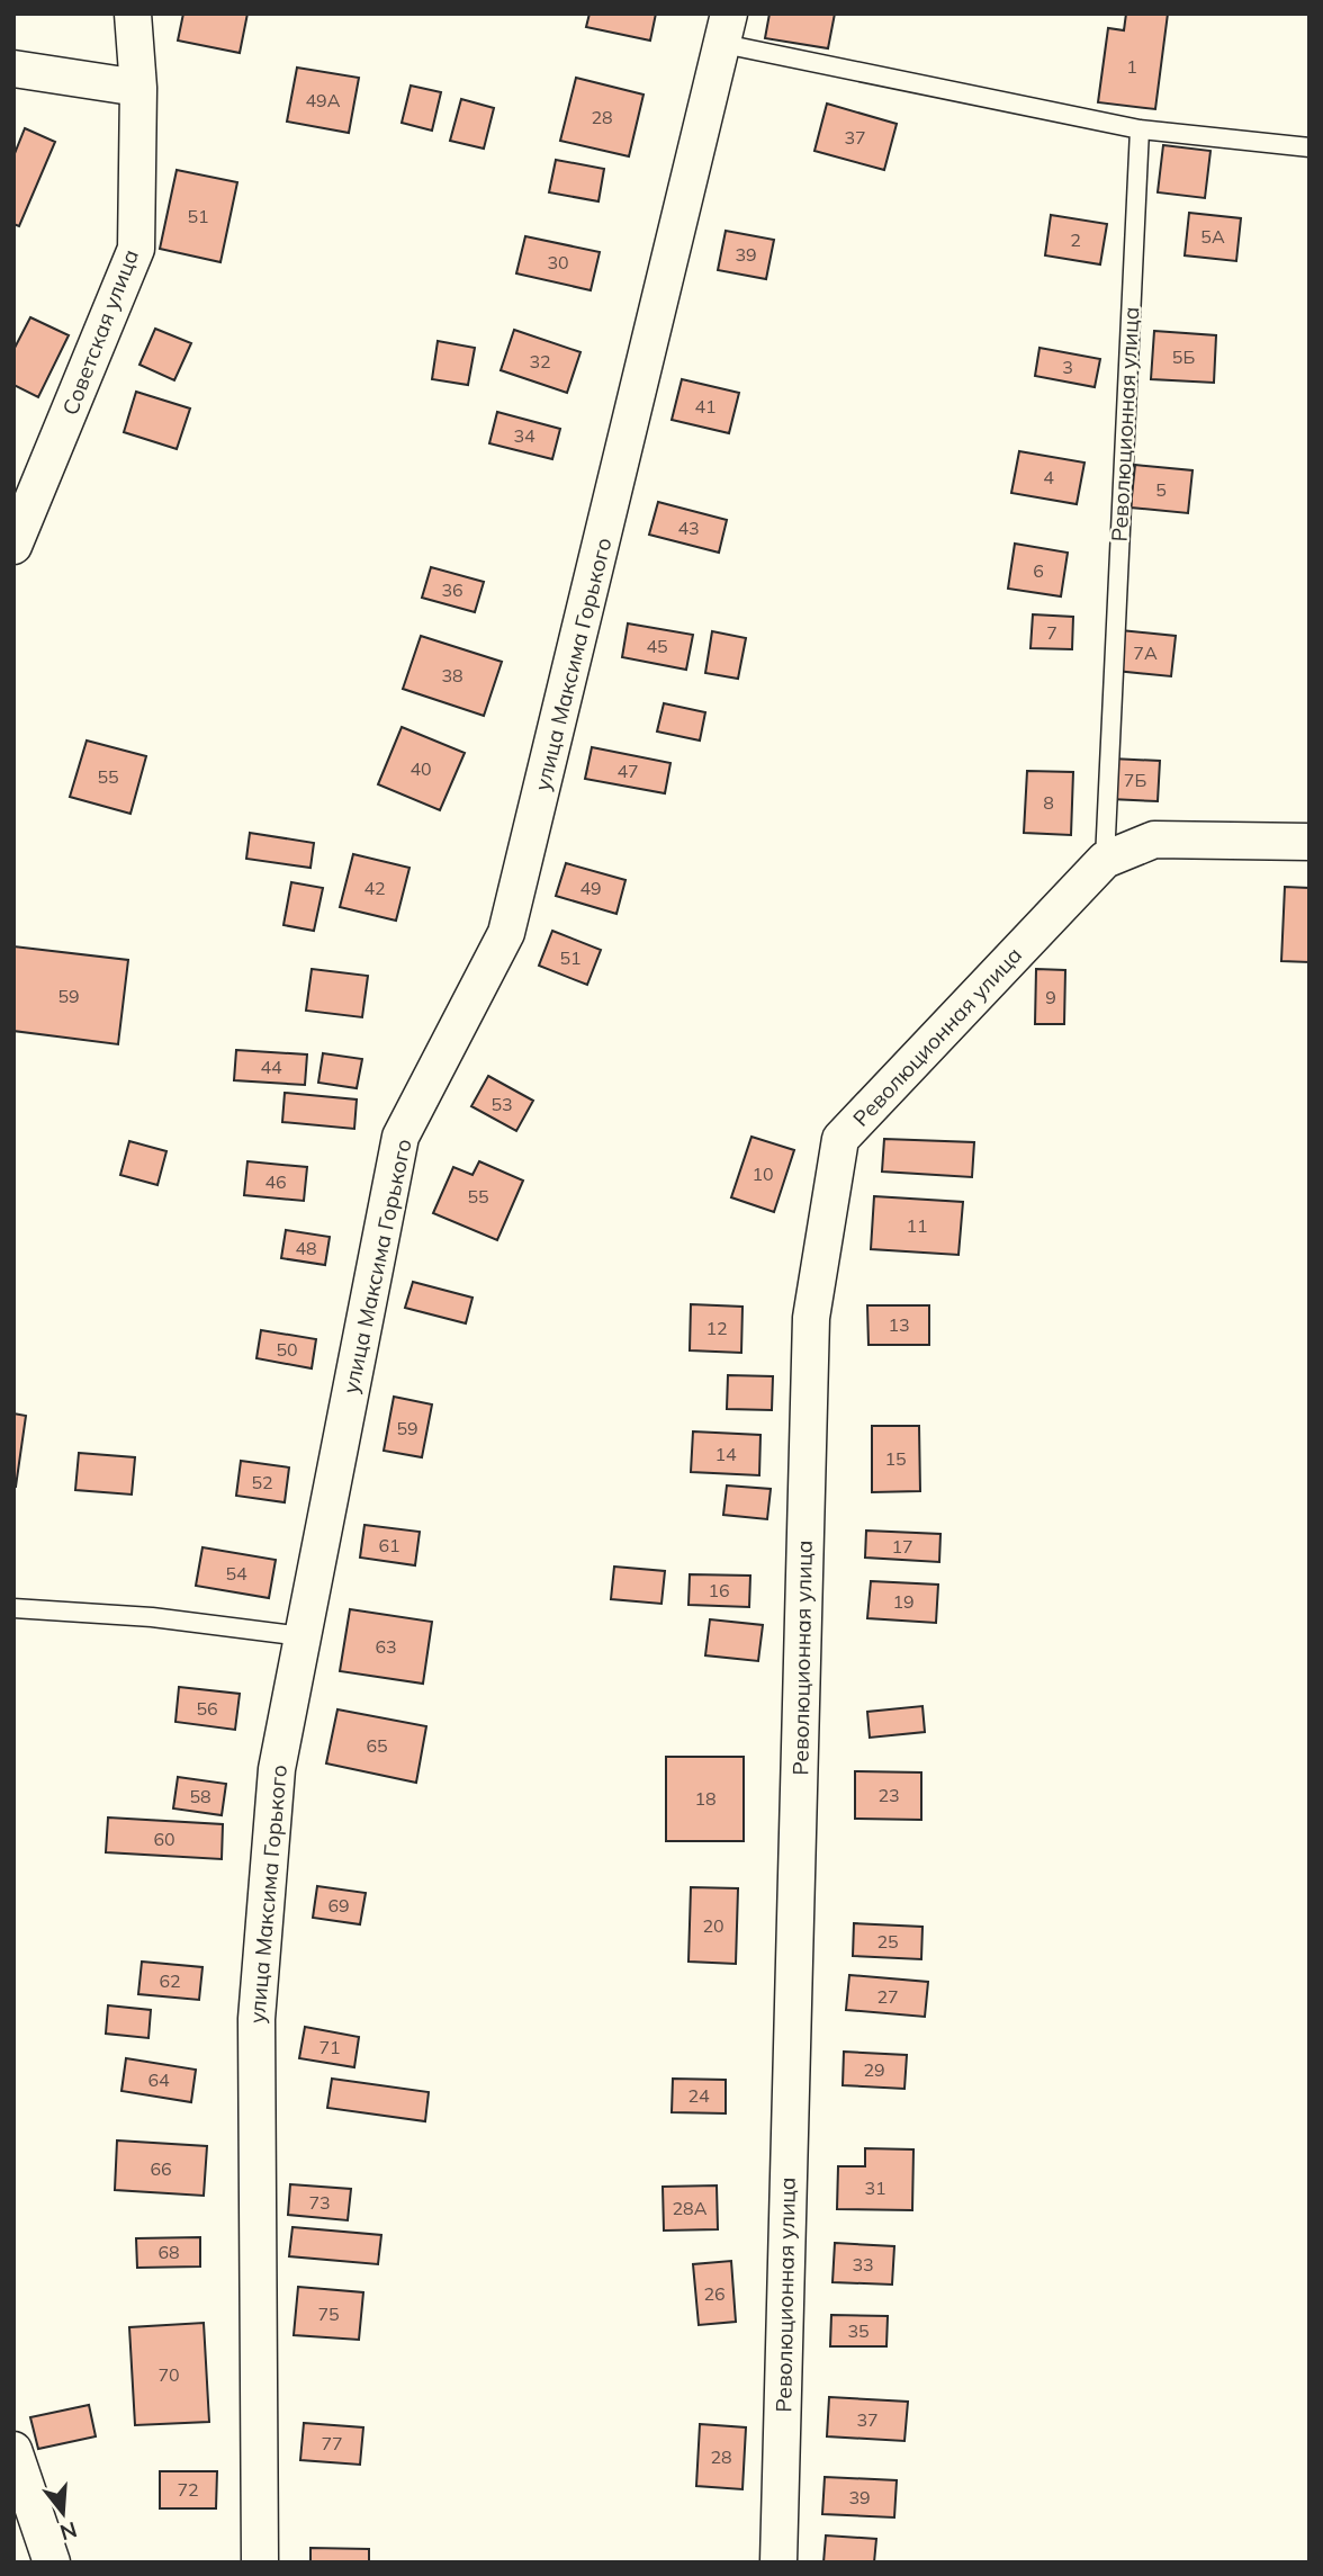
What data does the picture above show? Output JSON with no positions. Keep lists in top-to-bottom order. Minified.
{"streets":{"street":["Советская улица","Революционная улица","улица Максима Горького"]},"house_numbers":["1","49А","28","37","51","5А","2","39","30","5Б","32","3","41","34","4","5","43","6","36","7","45","7А","38","40","47","55","7Б","8","42","49","51","59","9","44","53","10","46","55","11","48","13","12","50","59","14","15","52","61","17","54","16","19","63","56","65","23","58","18","60","69","20","25","62","27","71","29","64","24","66","31","73","28А","68","33","26","75","35","70","37","77","28","72","39"],"north":"bottom"}
